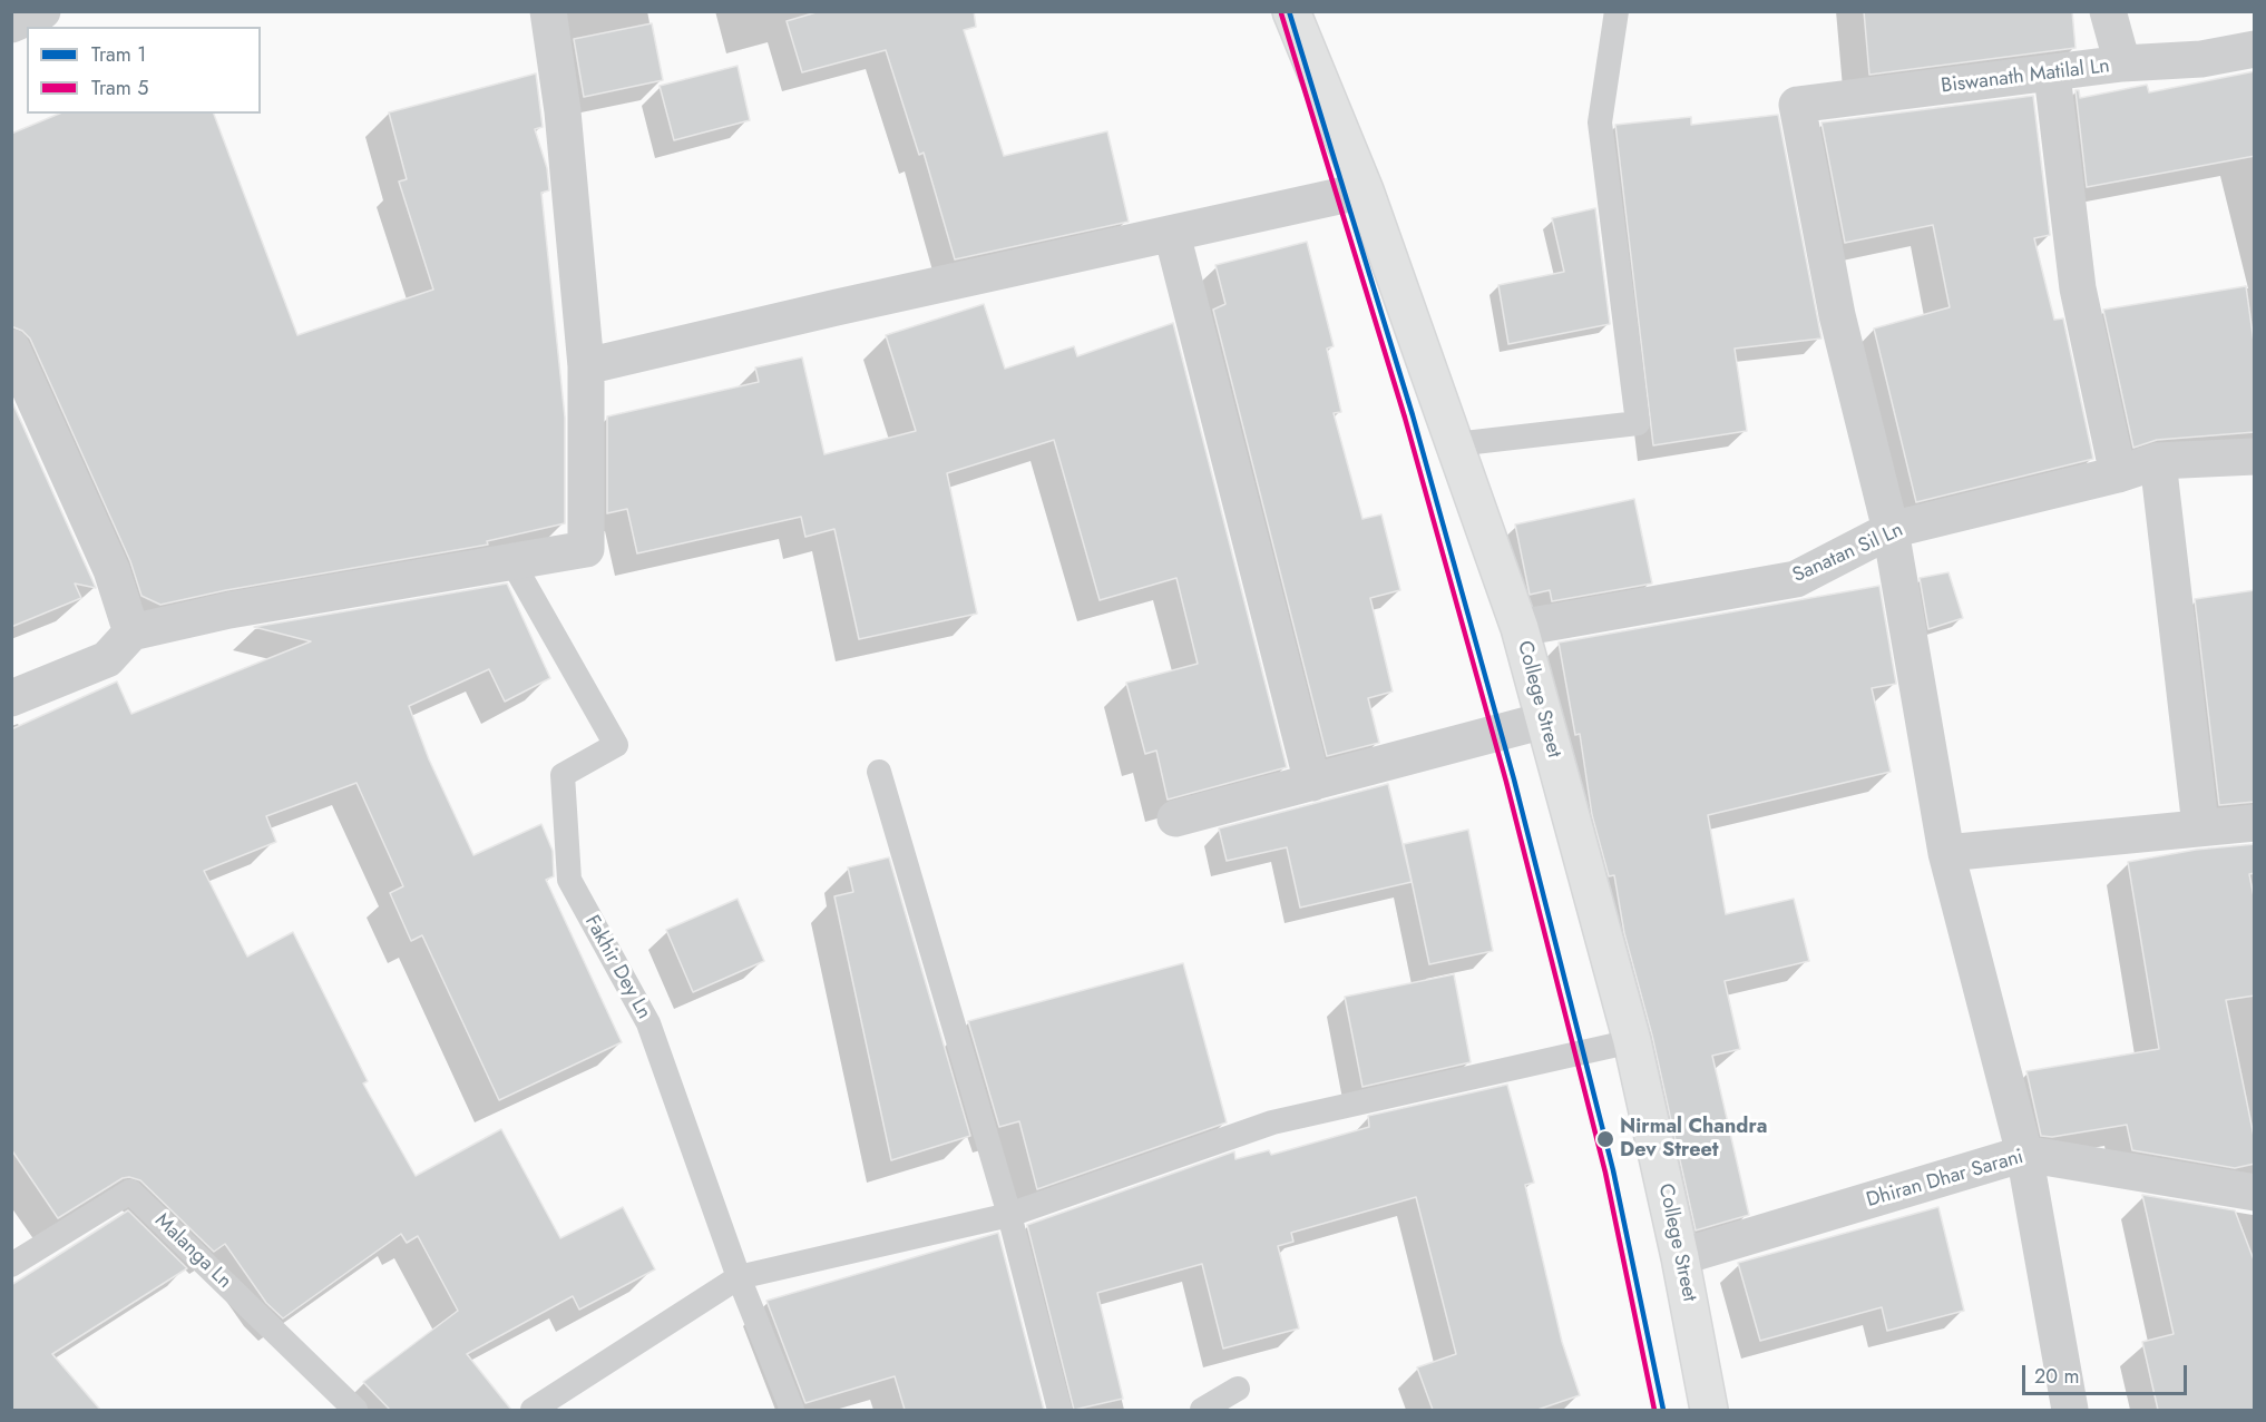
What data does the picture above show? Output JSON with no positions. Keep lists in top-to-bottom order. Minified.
{"streets":{"main road":["College Street"],"street":["Biswanath Matilal Ln","Sanatan Sil Ln","Dhiran Dhar Sarani"],"lane":["Fakhir Dey Ln","Malanga Ln"]},"crossings":[["Biswanath Matilal Ln","Sanatan Sil Ln"],["Sanatan Sil Ln","College Street"],["College Street","Dhiran Dhar Sarani"]],"places":["Nirmal Chandra Dev Street"],"lines":["tram line 1","tram line 5"],"legend":["Tram 1","Tram 5"],"scale_bar":"20 m"}
